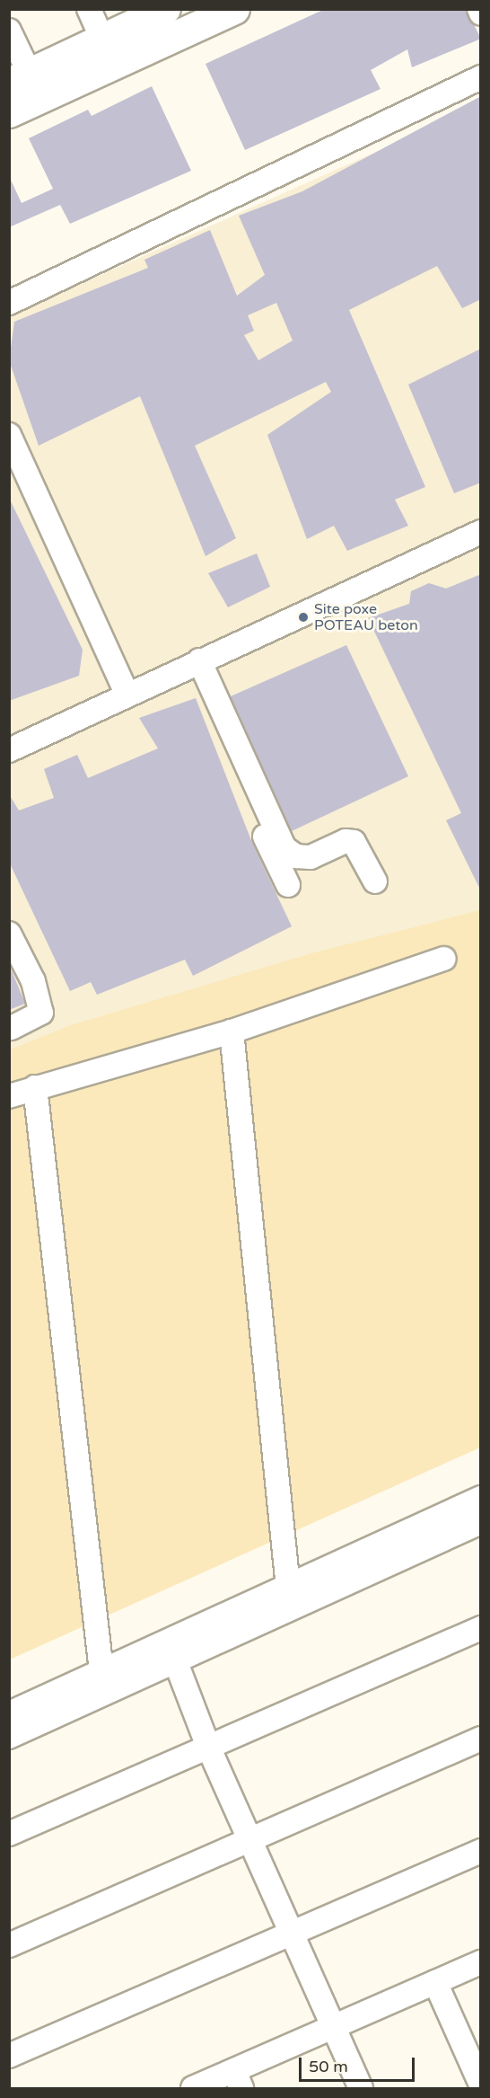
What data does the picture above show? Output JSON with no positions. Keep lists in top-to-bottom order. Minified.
{"places":["Site poxe POTEAU beton"],"scale_bar":"50 m"}
